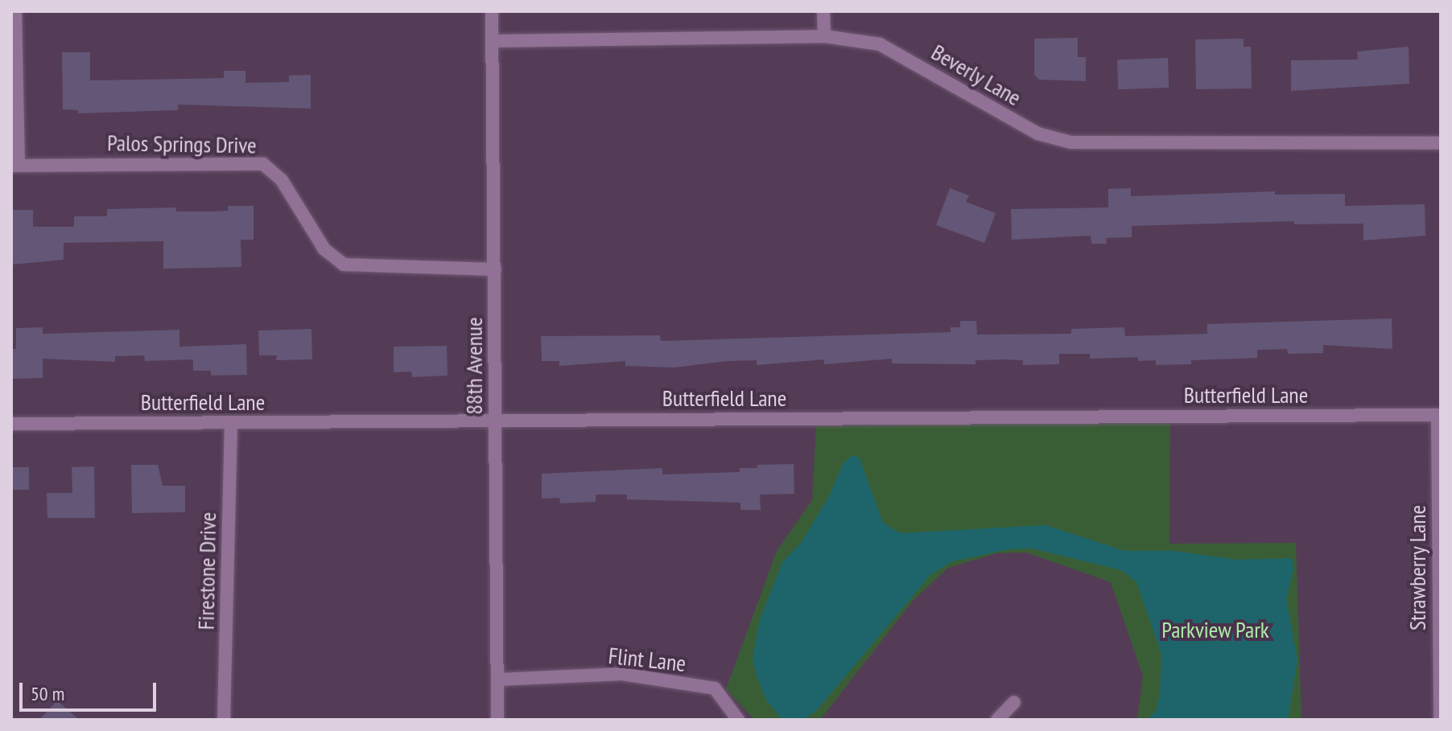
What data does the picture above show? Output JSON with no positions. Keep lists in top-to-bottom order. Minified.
{"streets":{"street":["Beverly Lane","Palos Springs Drive","88th Avenue","Butterfield Lane","Strawberry Lane","Firestone Drive","Flint Lane"]},"crossings":[["Beverly Lane","88th Avenue"],["Palos Springs Drive","88th Avenue"],["88th Avenue","Butterfield Lane"],["88th Avenue","Flint Lane"],["Butterfield Lane","Strawberry Lane"],["Butterfield Lane","Firestone Drive"]],"parks":["Parkview Park"],"scale_bar":"50 m"}
